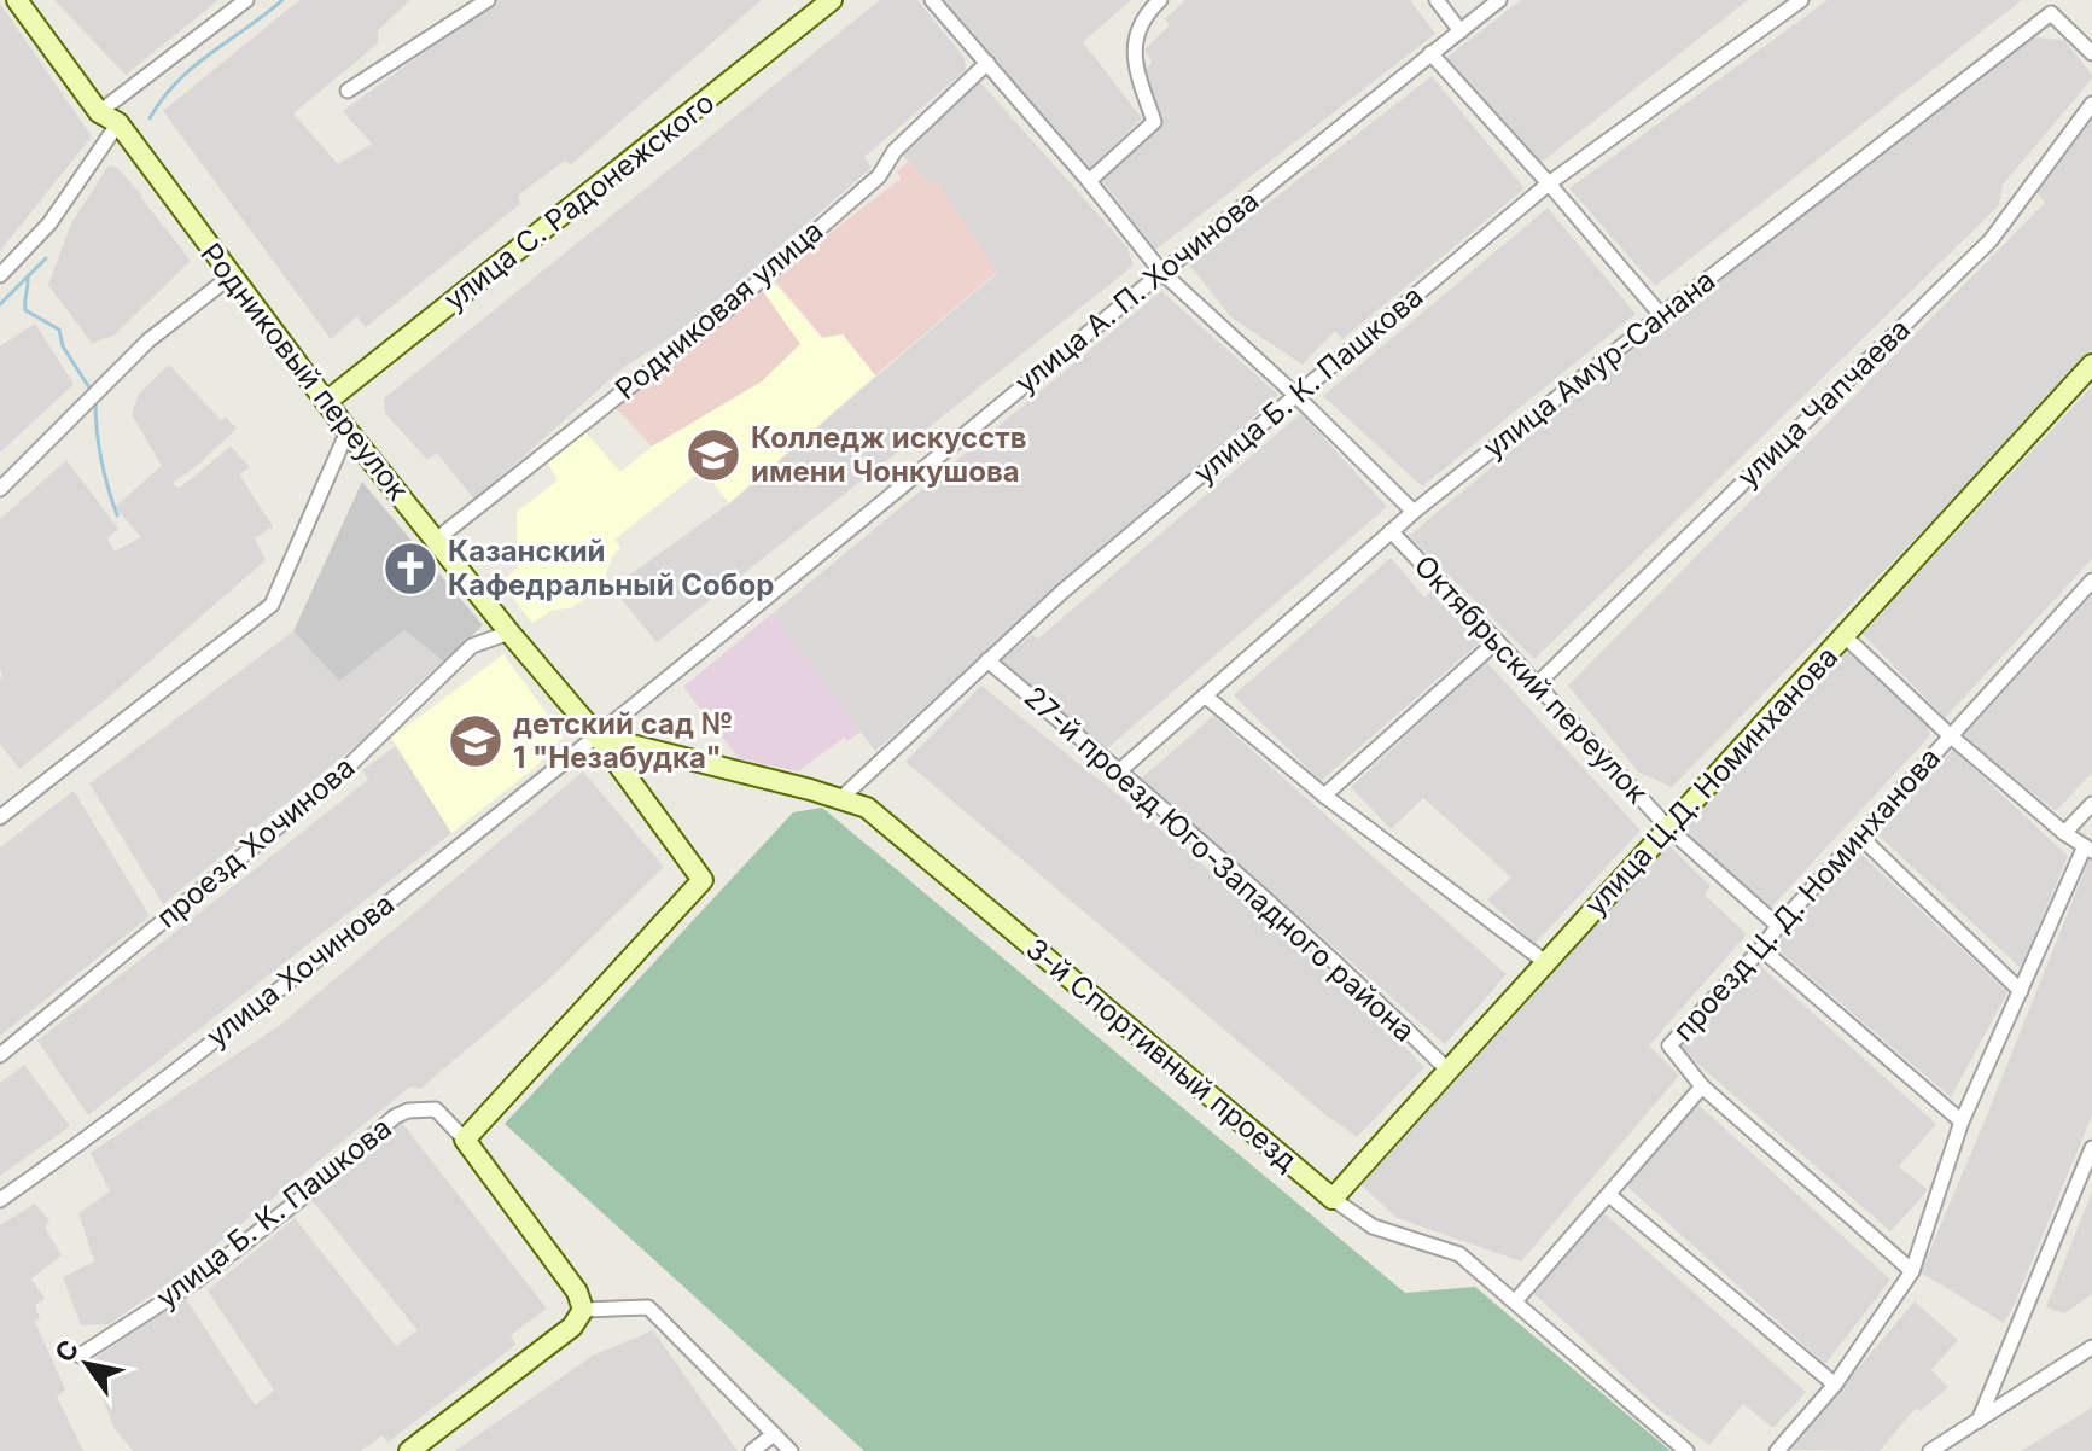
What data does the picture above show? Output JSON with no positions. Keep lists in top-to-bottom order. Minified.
{"streets":{"street":["улица С. Радонежского","улица А. П. Хочинова","Родниковая улица","улица Амур-Санана","Родниковый переулок","улица Б. К. Пашкова","улица Чапчаева","Октябрьский переулок","улица Ц.Д. Номинханова","проезд Хочинова","27-й проезд Юго-Западного района","проезд Ц. Д. Номинханова","улица Хочинова","3-й Спортивный проезд"]},"crossings":[["улица С. Радонежского","Родниковый переулок"],["улица А. П. Хочинова","Родниковый переулок"],["улица А. П. Хочинова","Октябрьский переулок"],["улица А. П. Хочинова","улица Хочинова"],["улица А. П. Хочинова","3-й Спортивный проезд"],["Родниковая улица","Родниковый переулок"],["Родниковая улица","Октябрьский переулок"],["улица Амур-Санана","Октябрьский переулок"],["улица Амур-Санана","27-й проезд Юго-Западного района"],["Родниковый переулок","улица Б. К. Пашкова"],["Родниковый переулок","проезд Хочинова"],["Родниковый переулок","улица Хочинова"],["Родниковый переулок","3-й Спортивный проезд"],["улица Б. К. Пашкова","Октябрьский переулок"],["улица Б. К. Пашкова","27-й проезд Юго-Западного района"],["улица Б. К. Пашкова","3-й Спортивный проезд"],["улица Чапчаева","Октябрьский переулок"],["Октябрьский переулок","улица Ц.Д. Номинханова"],["Октябрьский переулок","проезд Ц. Д. Номинханова"],["улица Ц.Д. Номинханова","27-й проезд Юго-Западного района"],["улица Ц.Д. Номинханова","3-й Спортивный проезд"],["проезд Ц. Д. Номинханова","3-й Спортивный проезд"],["улица Хочинова","3-й Спортивный проезд"]],"places":{"school or university":["Колледж искусств имени Чонкушова","детский сад № 1 \"Незабудка\""],"church":["Казанский Кафедральный Собор"]},"north":"top left"}
